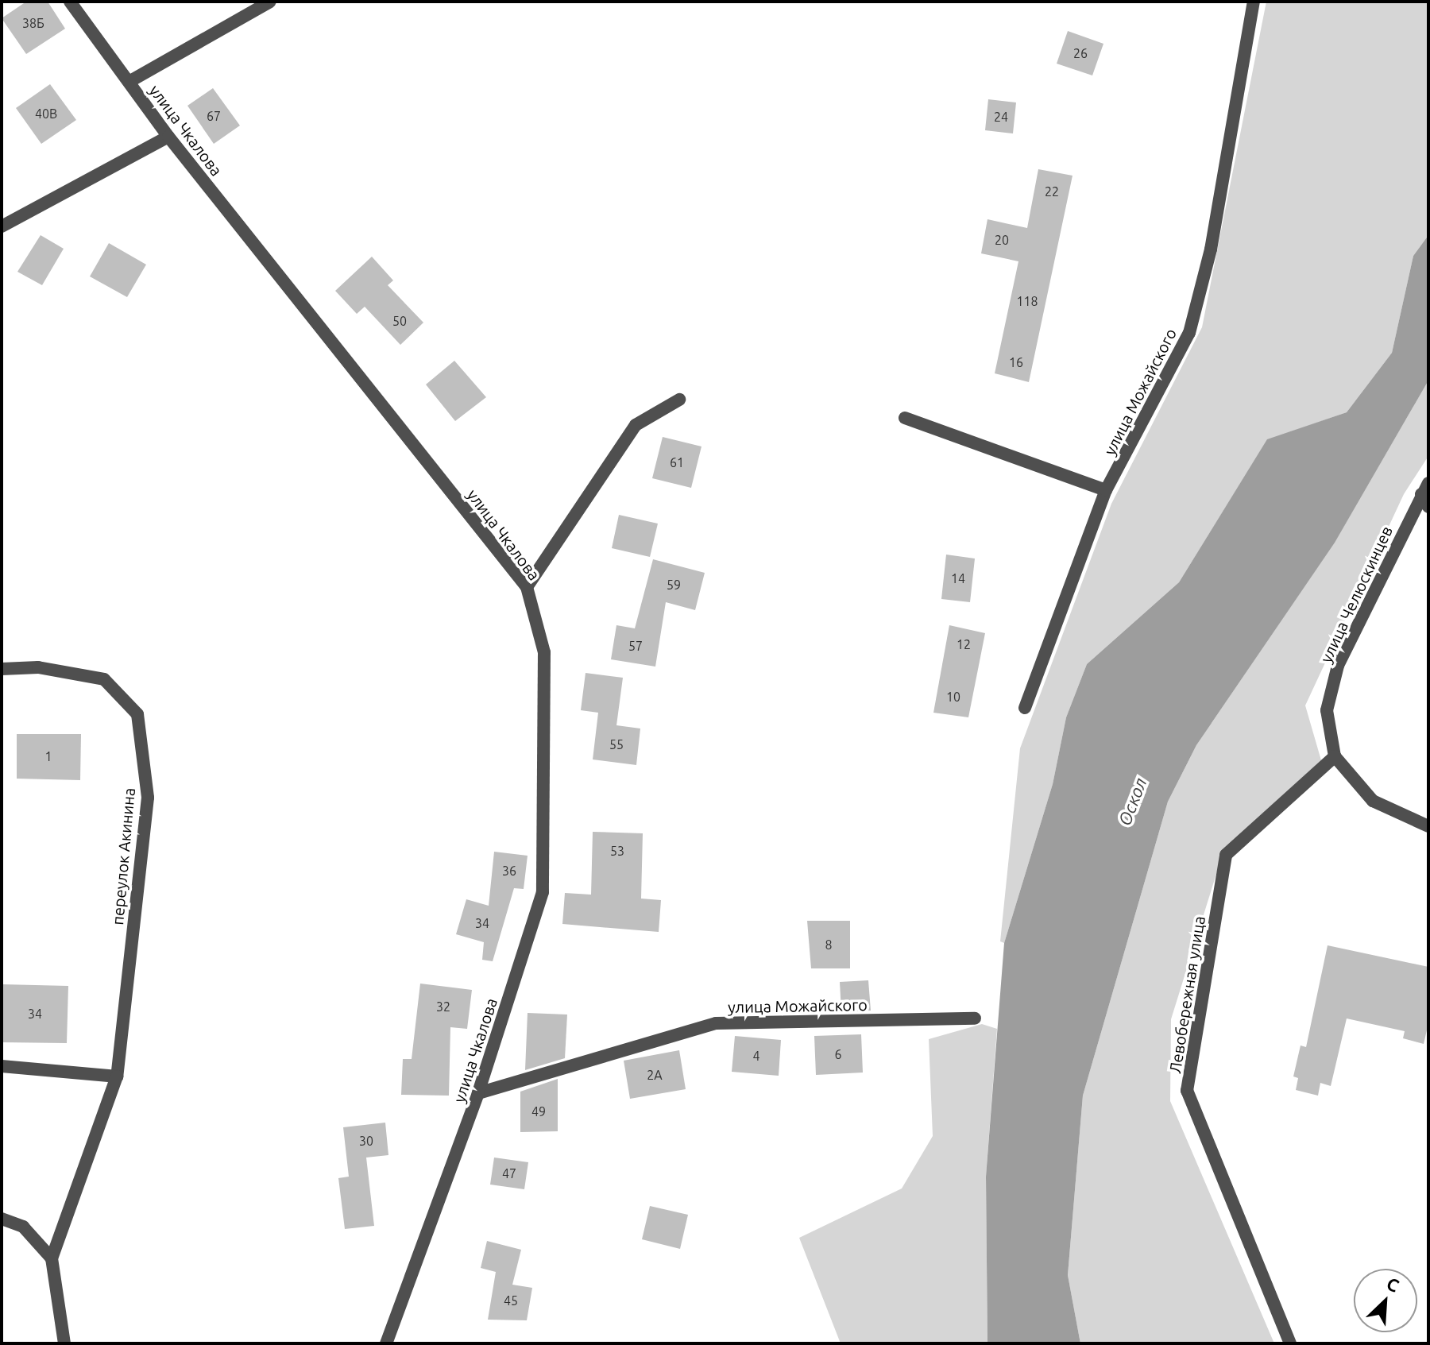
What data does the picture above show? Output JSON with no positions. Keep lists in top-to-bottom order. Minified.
{"streets":{"street":["улица Чкалова","улица Можайского","улица Челюскинцев","переулок Акинина","Левобережная улица"]},"crossings":[["улица Чкалова","улица Можайского"],["улица Челюскинцев","Левобережная улица"]],"water":["Оскол"],"house_numbers":["38Б","26","40В","67","24","22","20","118","50","16","61","14","59","12","57","10","55","1","53","36","34","8","32","34","6","4","2А","49","30","47","45"],"north":"top right"}
